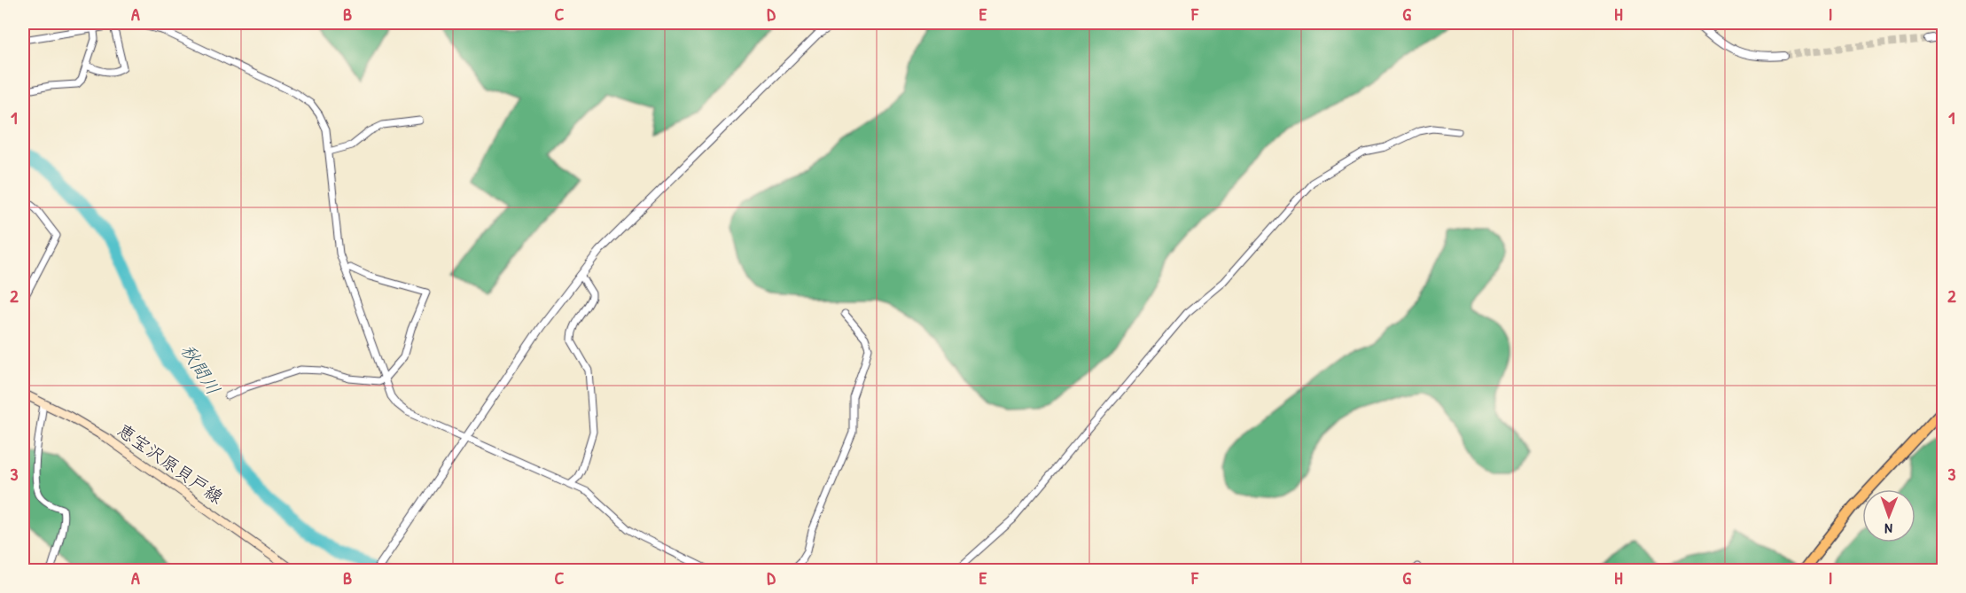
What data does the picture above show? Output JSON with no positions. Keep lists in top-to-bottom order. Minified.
{"streets":{"main road":["恵宝沢原貝戸線"]},"water":["秋間川"],"north":"bottom","grid":{"columns":["A","B","C","D","E","F","G","H","I"],"rows":["1","2","3"]}}
